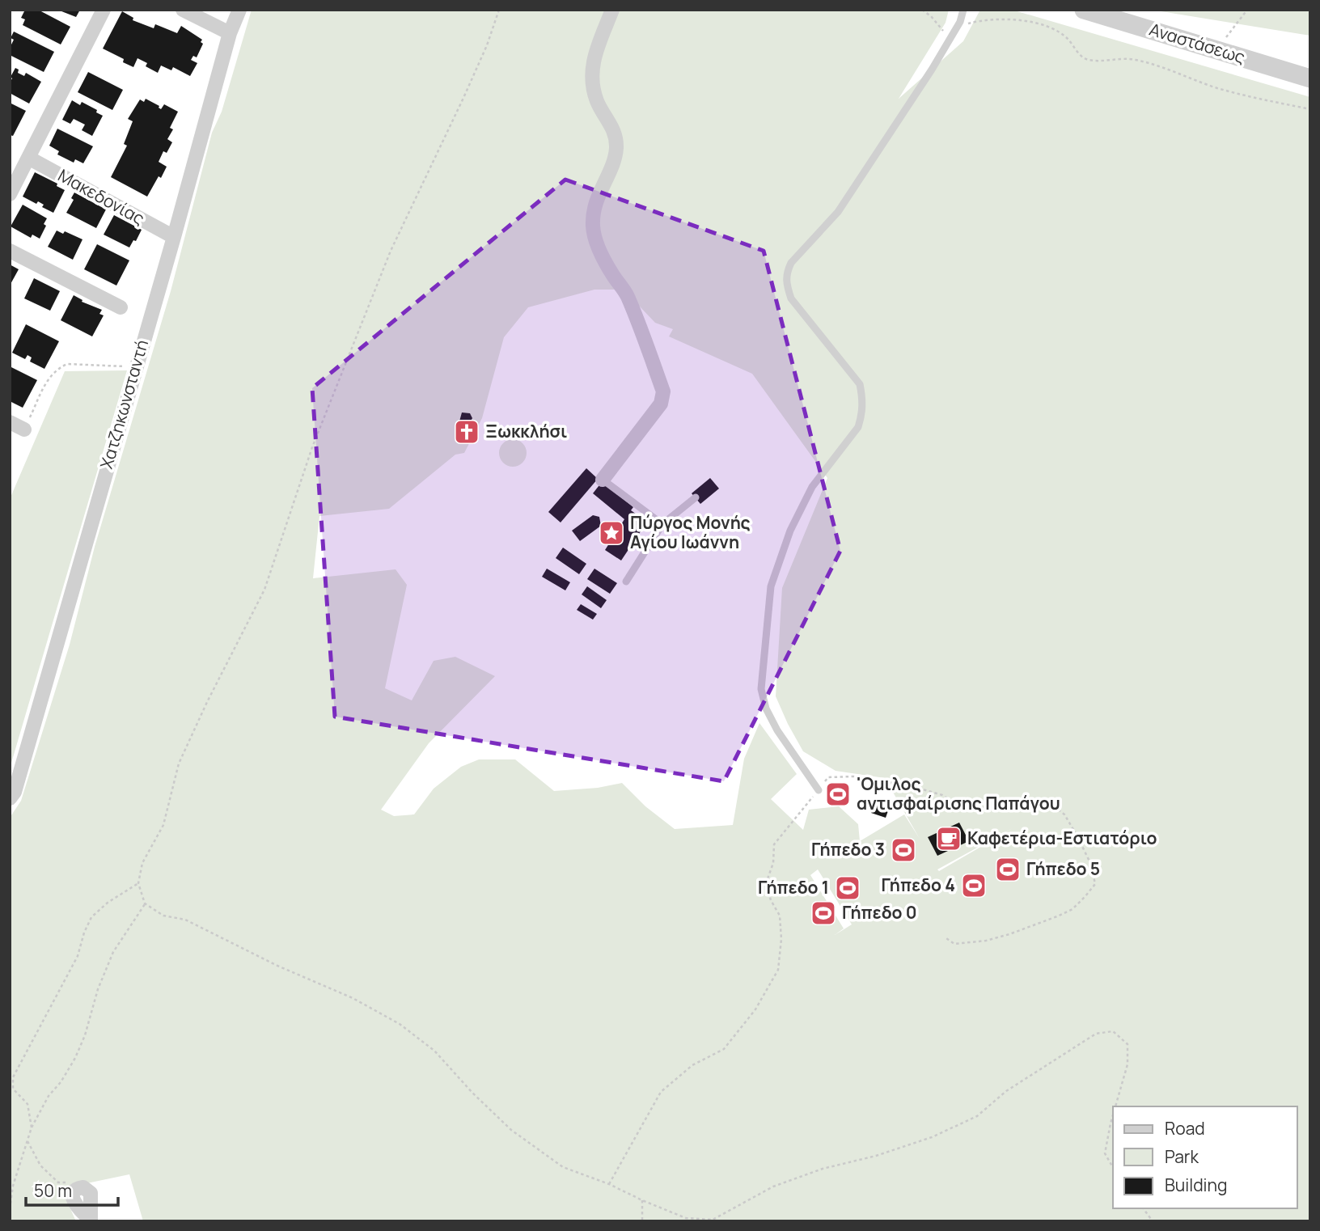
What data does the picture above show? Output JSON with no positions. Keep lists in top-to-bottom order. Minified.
{"streets":{"street":["Αναστάσεως","Μακεδονίας","Χατζηκωνσταντή"]},"crossings":[["Μακεδονίας","Χατζηκωνσταντή"]],"places":{"church":["Ξωκκλήσι"],"place":["Πύργος Μονής Αγίου Ιωάννη"],"sports":["'Ομιλος αντισφαίρισης Παπάγου","Γήπεδο 3","Γήπεδο 5","Γήπεδο 4","Γήπεδο 1","Γήπεδο 0"],"cafe":["Καφετέρια-Εστιατόριο"]},"legend":["Road","Park","Building"],"scale_bar":"50 m"}
